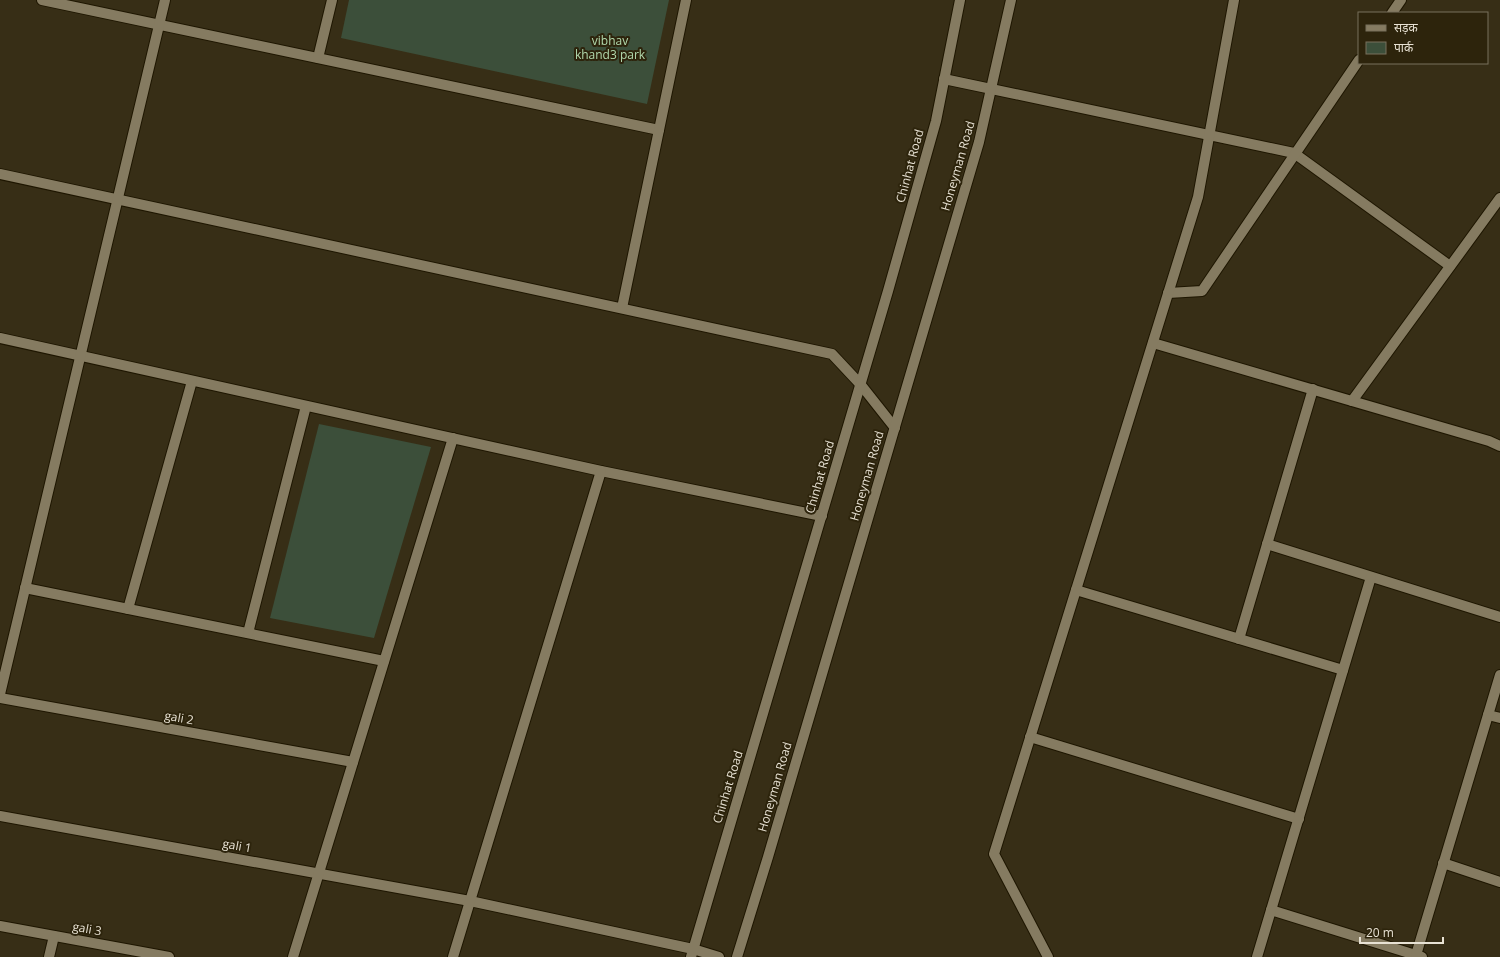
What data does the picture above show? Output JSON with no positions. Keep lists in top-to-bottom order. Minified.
{"streets":{"street":["Chinhat Road","Honeyman Road","gali 2","gali 1","gali 3"]},"crossings":[["Chinhat Road","gali 1"]],"parks":["vibhav khand3 park"],"legend":["सड़क","पार्क"],"scale_bar":"20 m"}
